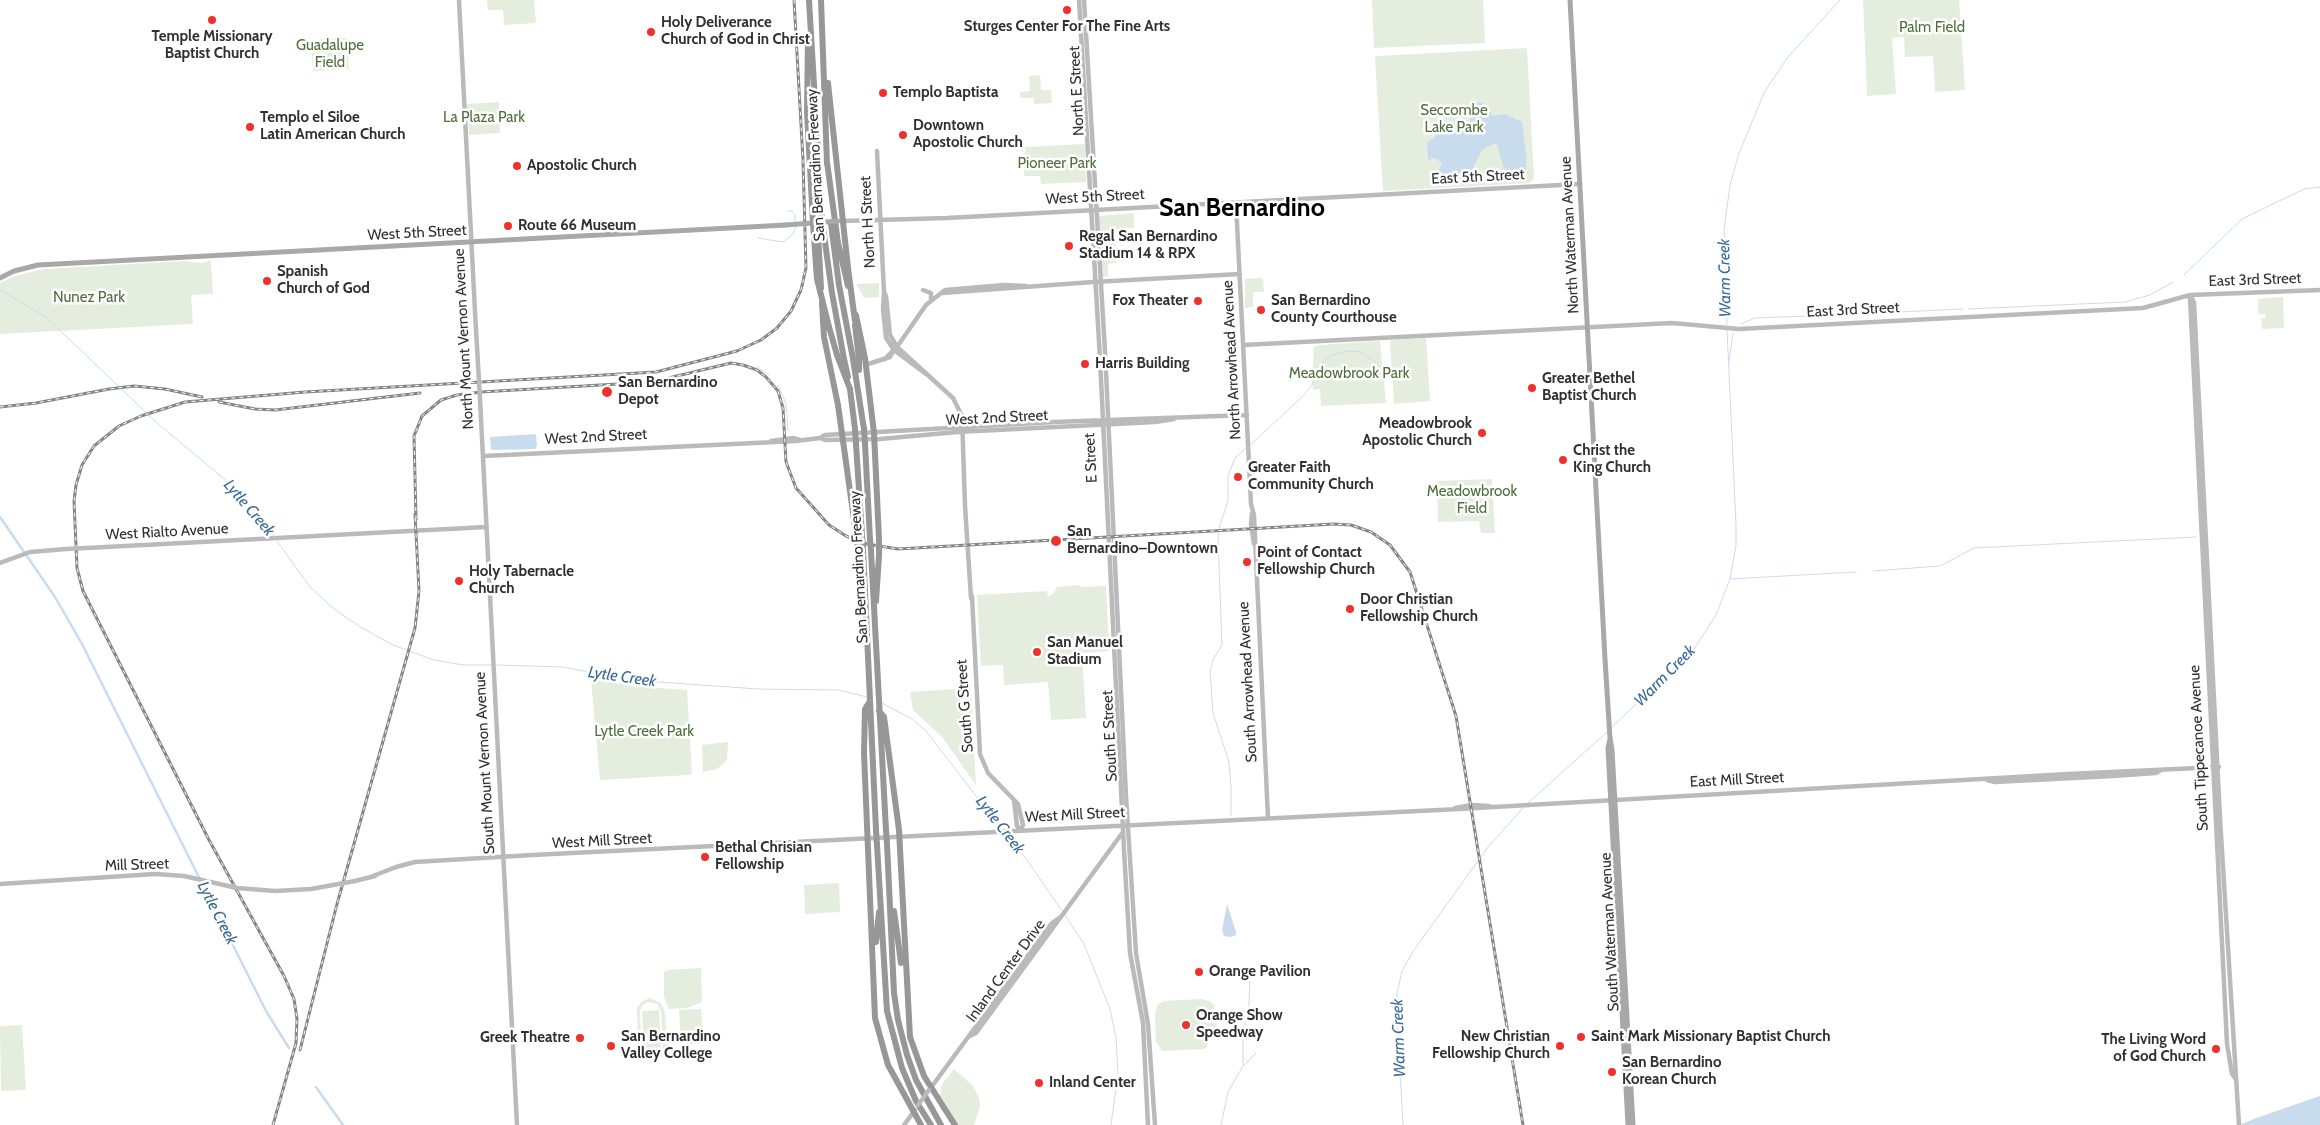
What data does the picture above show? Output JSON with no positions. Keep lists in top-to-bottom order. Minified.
{"streets":{"highway":["San Bernardino Freeway"],"main road":["North E Street","East 5th Street","West 5th Street","North H Street","North Waterman Avenue","East 3rd Street","North Mount Vernon Avenue","North Arrowhead Avenue","West 2nd Street","E Street","West Rialto Avenue","South Arrowhead Avenue","South G Street","South E Street","South Tippecanoe Avenue","South Mount Vernon Avenue","East Mill Street","West Mill Street","Mill Street","South Waterman Avenue","Inland Center Drive"]},"crossings":[["North E Street","West 5th Street"],["North E Street","West 2nd Street"],["North E Street","E Street"],["East 5th Street","West 5th Street"],["East 5th Street","North Waterman Avenue"],["West 5th Street","North H Street"],["West 5th Street","North Mount Vernon Avenue"],["West 5th Street","North Arrowhead Avenue"],["North H Street","South G Street"],["North Waterman Avenue","East 3rd Street"],["North Waterman Avenue","South Waterman Avenue"],["East 3rd Street","North Arrowhead Avenue"],["North Mount Vernon Avenue","West 2nd Street"],["North Mount Vernon Avenue","West Rialto Avenue"],["North Mount Vernon Avenue","South Mount Vernon Avenue"],["North Arrowhead Avenue","West 2nd Street"],["North Arrowhead Avenue","South Arrowhead Avenue"],["West 2nd Street","E Street"],["West 2nd Street","South G Street"],["E Street","South E Street"],["West Rialto Avenue","South Mount Vernon Avenue"],["South Arrowhead Avenue","West Mill Street"],["South G Street","West Mill Street"],["South E Street","West Mill Street"],["South E Street","Inland Center Drive"],["South Tippecanoe Avenue","East Mill Street"],["South Mount Vernon Avenue","West Mill Street"],["East Mill Street","West Mill Street"],["East Mill Street","South Waterman Avenue"],["West Mill Street","Mill Street"],["West Mill Street","Inland Center Drive"]],"districts":["San Bernardino"],"water":["Warm Creek","Lytle Creek"],"parks":["Palm Field","Guadalupe Field","Seccombe Lake Park","La Plaza Park","Pioneer Park","Nunez Park","Meadowbrook Park","Meadowbrook Field","Lytle Creek Park"],"places":["Sturges Center For The Fine Arts","Temple Missionary Baptist Church","Holy Deliverance Church of God in Christ","Templo Baptista","Templo el Siloe Latin American Church","Downtown Apostolic Church","Apostolic Church","Route 66 Museum","Regal San Bernardino Stadium 14 & RPX","Spanish Church of God","Fox Theater","San Bernardino County Courthouse","Harris Building","Greater Bethel Baptist Church","San Bernardino Depot","Meadowbrook Apostolic Church","Christ the King Church","Greater Faith Community Church","San Bernardino–Downtown","Point of Contact Fellowship Church","Holy Tabernacle Church","Door Christian Fellowship Church","San Manuel Stadium","Bethal Chrisian Fellowship","Orange Pavilion","Orange Show Speedway","Saint Mark Missionary Baptist Church","Greek Theatre","San Bernardino Valley College","New Christian Fellowship Church","The Living Word of God Church","San Bernardino Korean Church","Inland Center"]}
